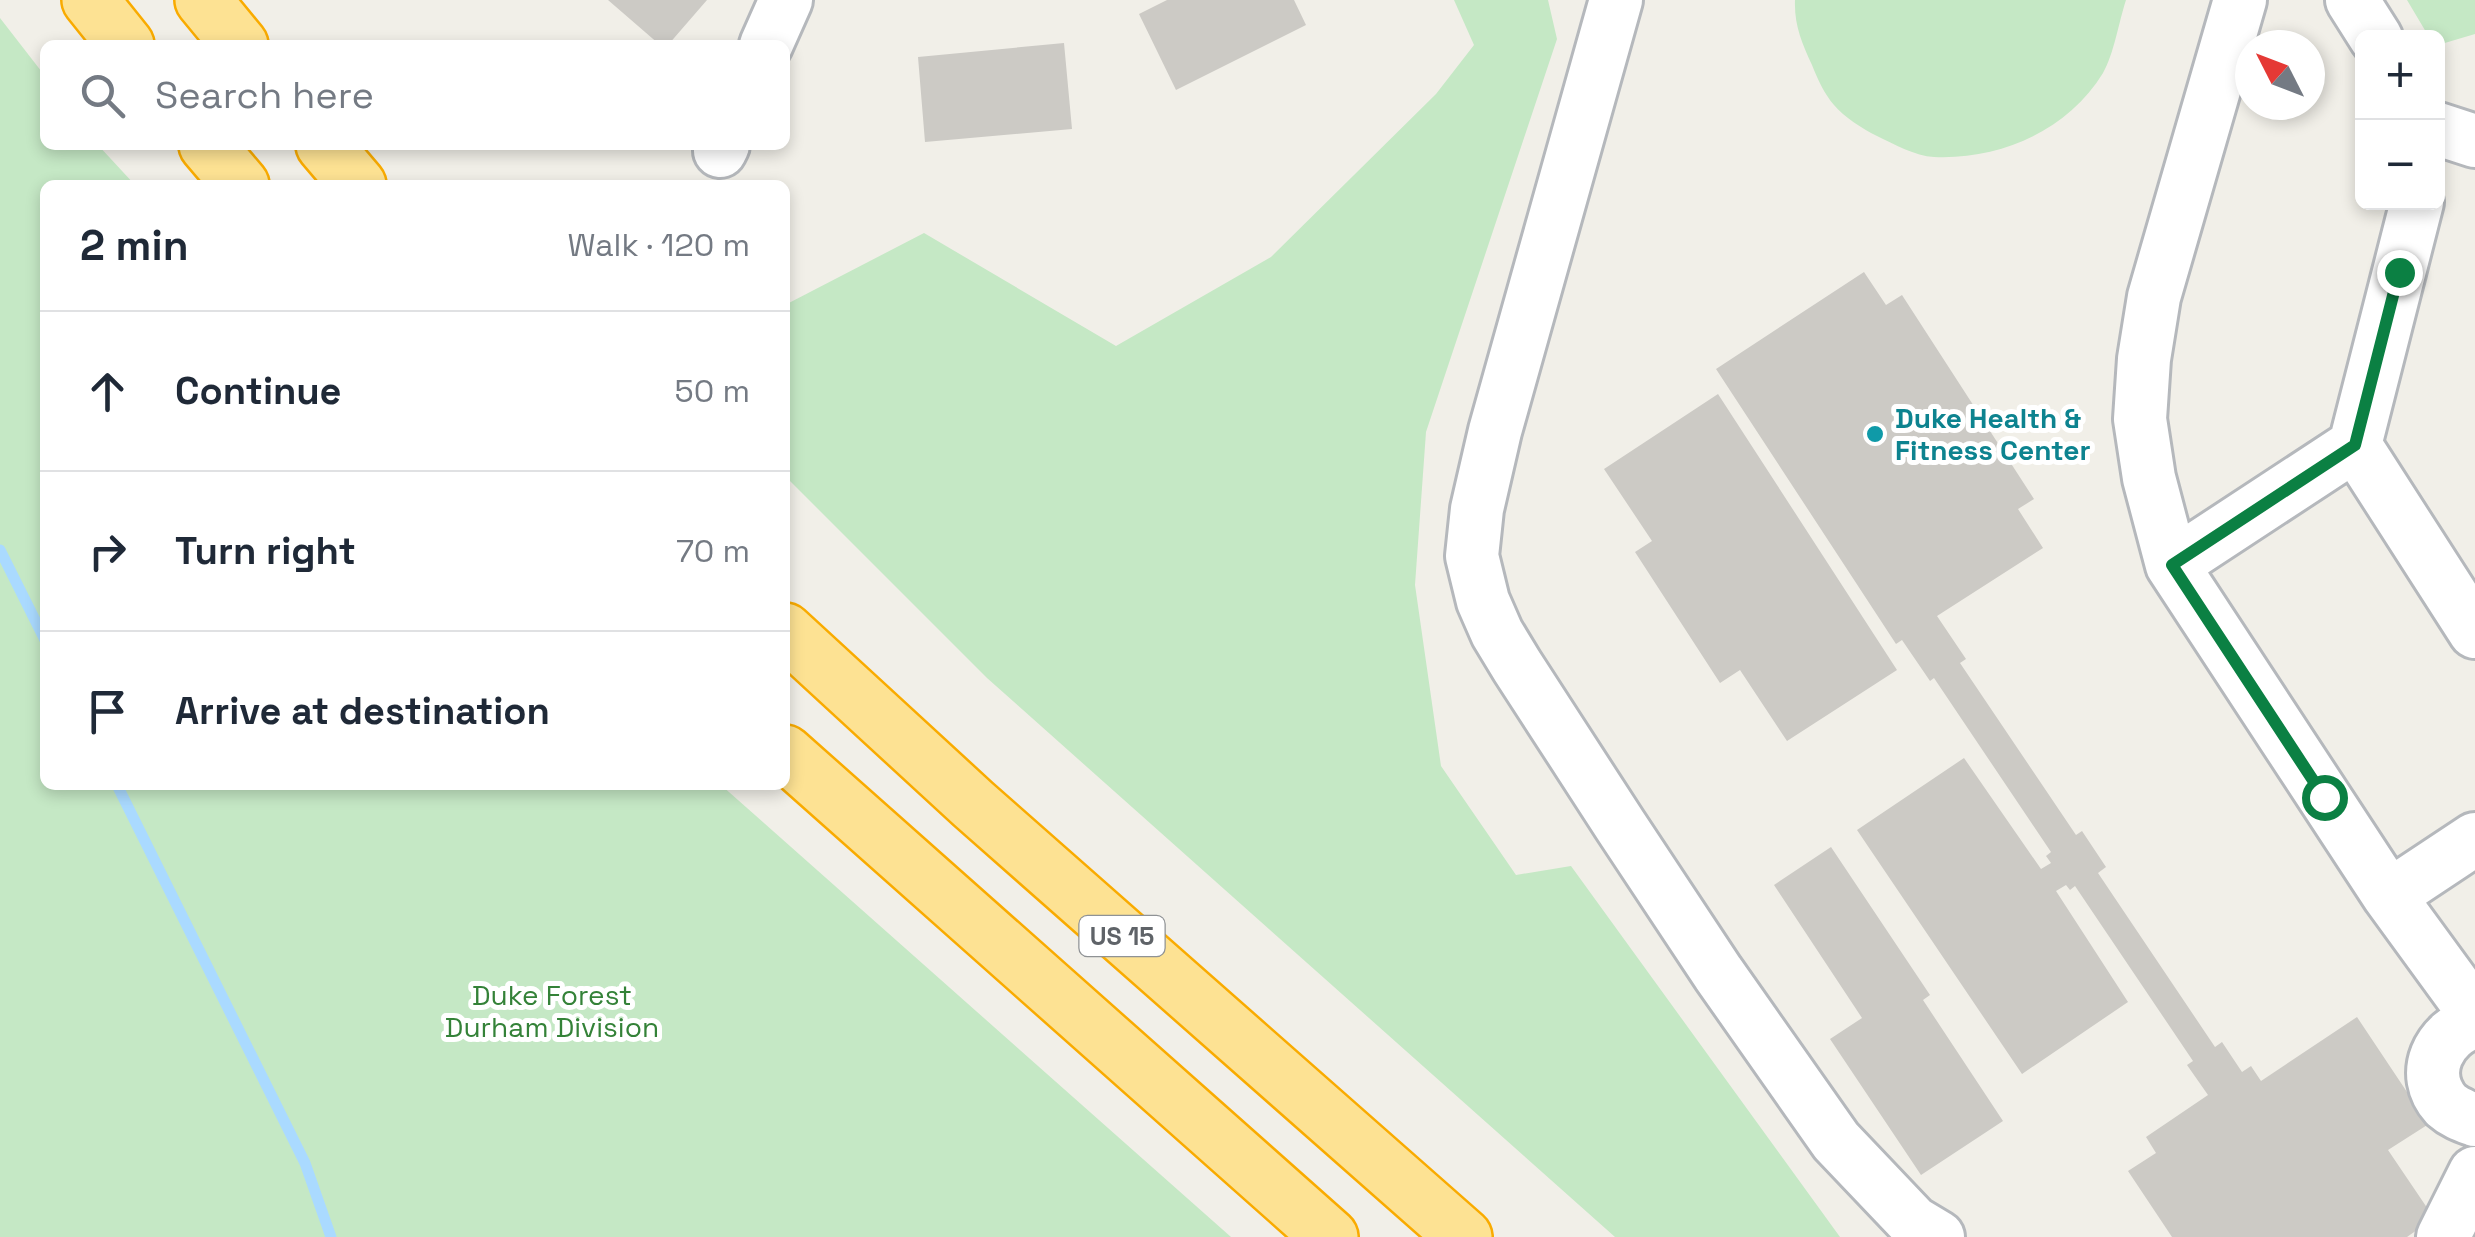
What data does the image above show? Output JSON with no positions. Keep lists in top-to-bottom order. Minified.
{"streets":{"highway":["US 15"]},"parks":["Duke Forest Durham Division"],"places":["Duke Health & Fitness Center"],"north":"top left","page":{"map_buttons":["+","−"],"search":"Search here","heading":["2 min","Walk · 120 m"],"list":[["Continue","50 m"],["Turn right","70 m"],"Arrive at destination"]}}
